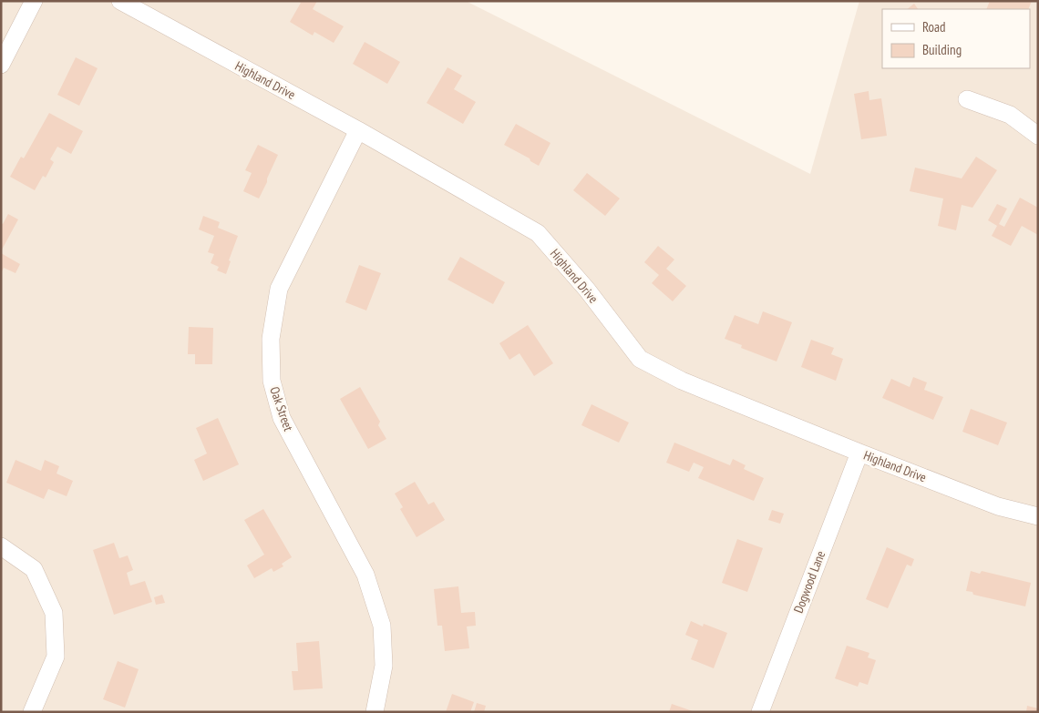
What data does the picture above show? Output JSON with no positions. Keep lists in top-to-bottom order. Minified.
{"streets":{"street":["Highland Drive","Oak Street","Dogwood Lane"]},"crossings":[["Highland Drive","Oak Street"],["Highland Drive","Dogwood Lane"]],"legend":["Road","Building"]}
